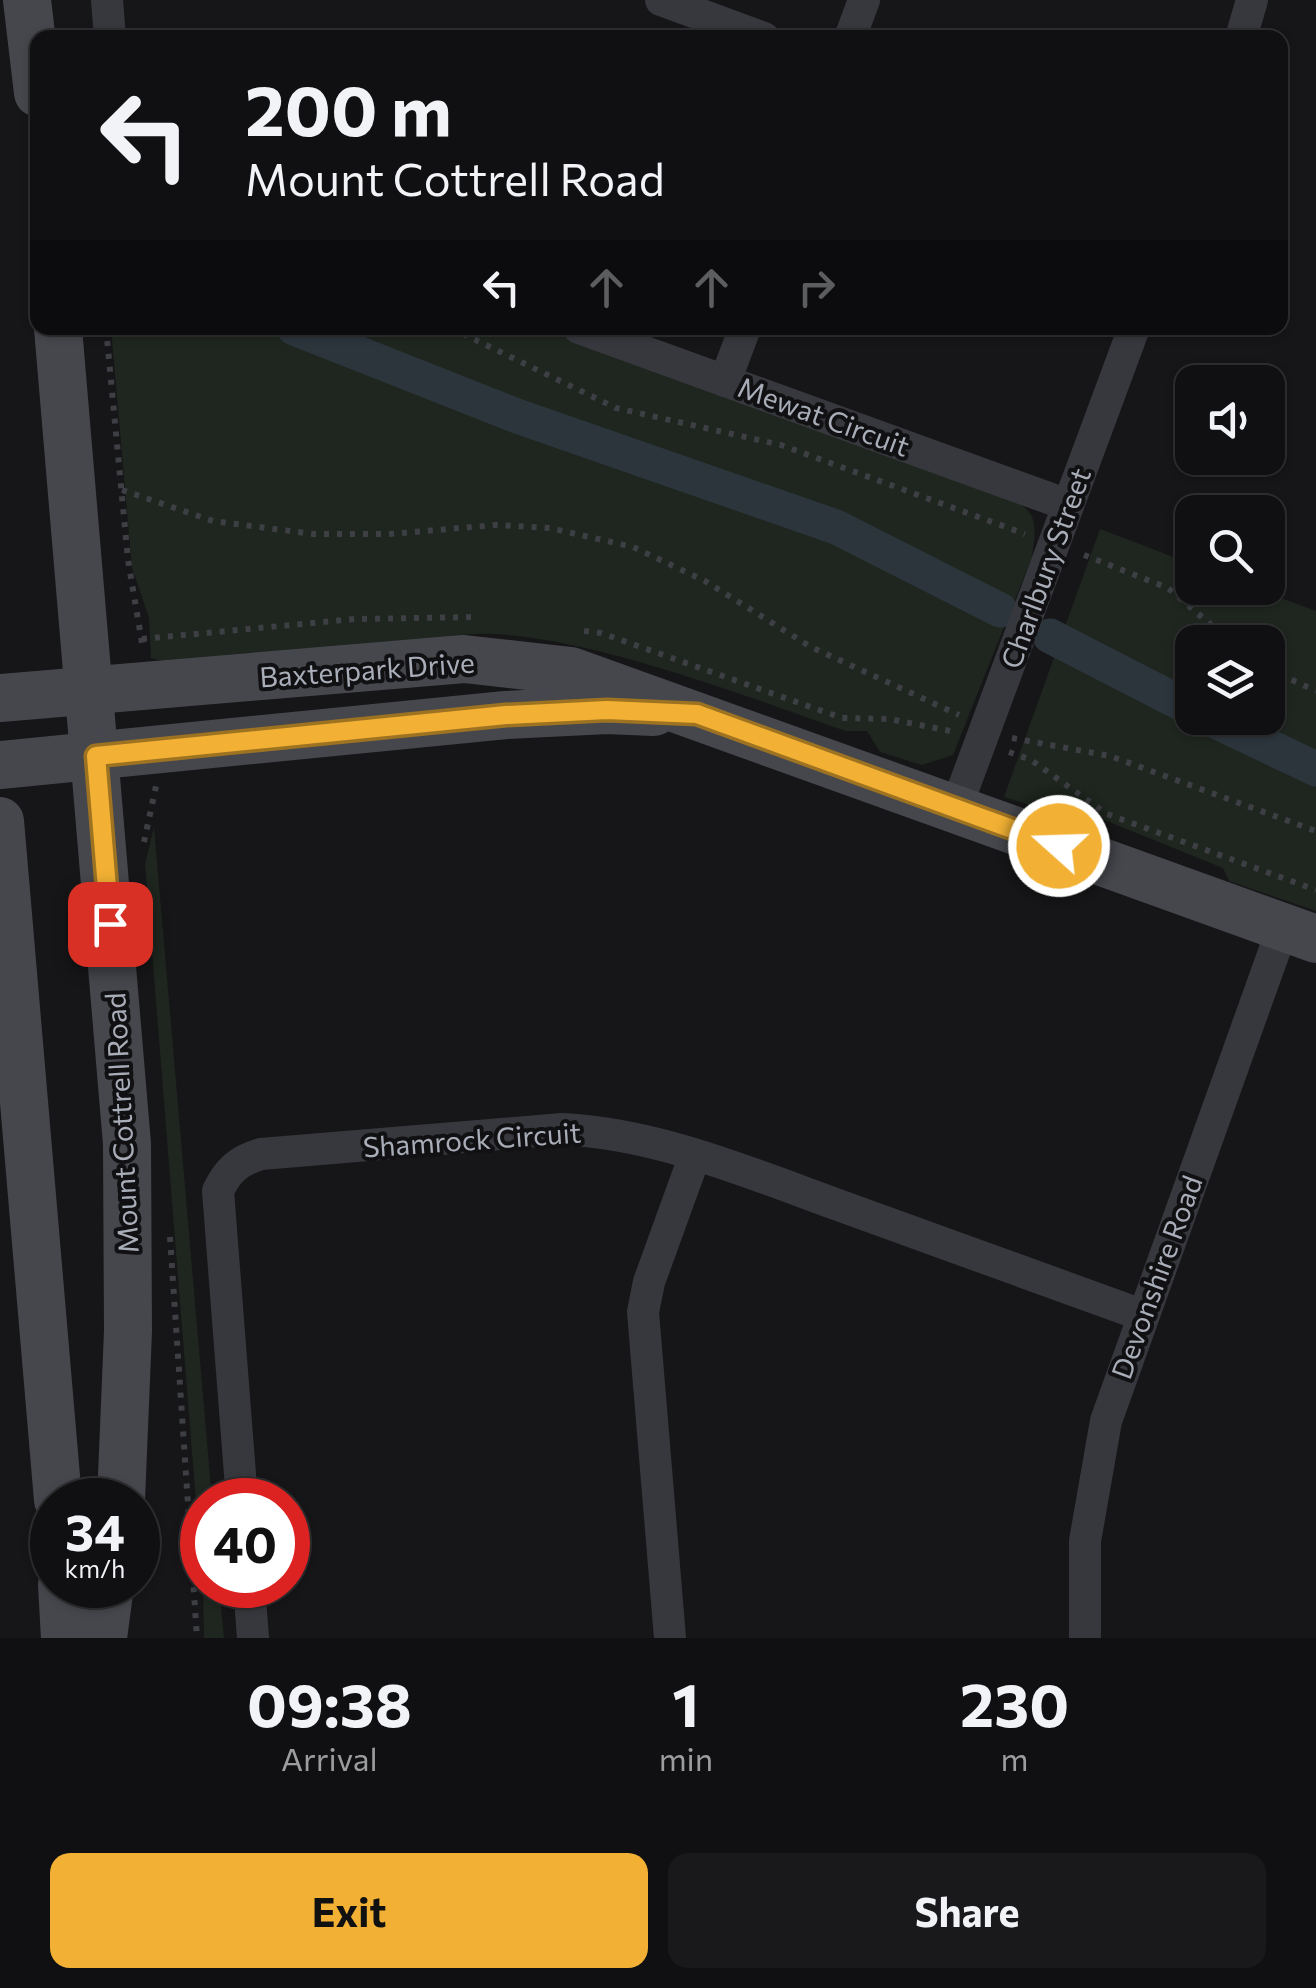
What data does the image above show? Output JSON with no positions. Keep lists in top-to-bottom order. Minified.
{"streets":{"street":["Mewat Circuit","Charlbury Street","Baxterpark Drive","Mount Cottrell Road","Shamrock Circuit","Devonshire Road"]},"crossings":[["Mewat Circuit","Charlbury Street"],["Charlbury Street","Baxterpark Drive"],["Baxterpark Drive","Mount Cottrell Road"],["Baxterpark Drive","Devonshire Road"],["Shamrock Circuit","Devonshire Road"]],"page":{"turn":["200 m","Mount Cottrell Road"],"speed":"34 km/h","limit":"40","eta":["09:38","Arrival","1","min","230","m"],"buttons":["Exit","Share"]}}
